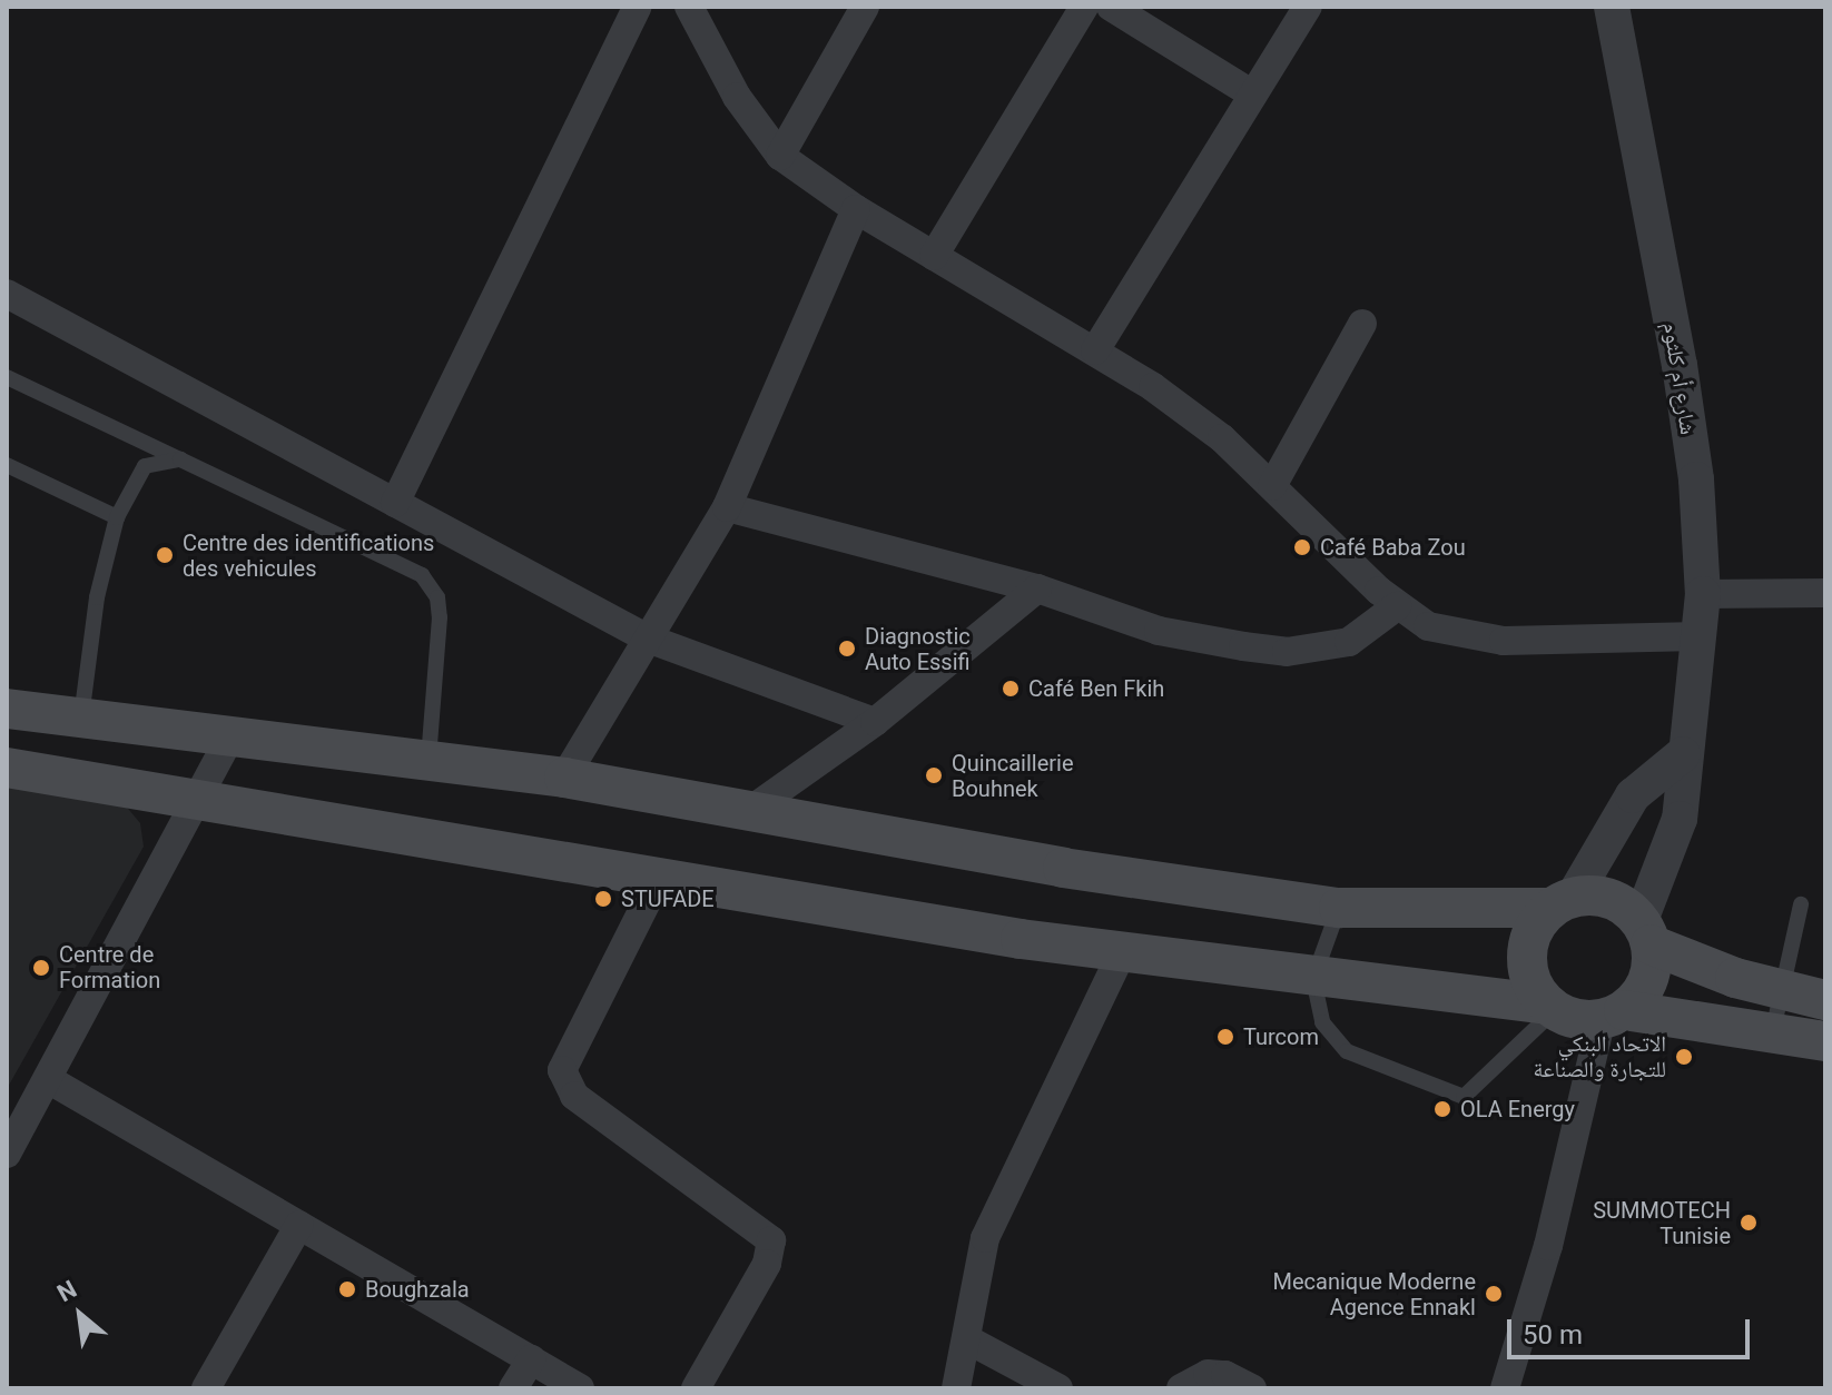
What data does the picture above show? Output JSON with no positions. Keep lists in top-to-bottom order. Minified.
{"streets":{"street":["شارع أم كلثوم"]},"places":["Café Baba Zou","Centre des identifications des vehicules","Diagnostic Auto Essifi","Café Ben Fkih","Quincaillerie Bouhnek","STUFADE","Centre de Formation","Turcom","الاتحاد البنكي للتجارة والصناعة","OLA Energy","SUMMOTECH Tunisie","Boughzala","Mecanique Moderne Agence Ennakl"],"scale_bar":"50 m","north":"top left"}
